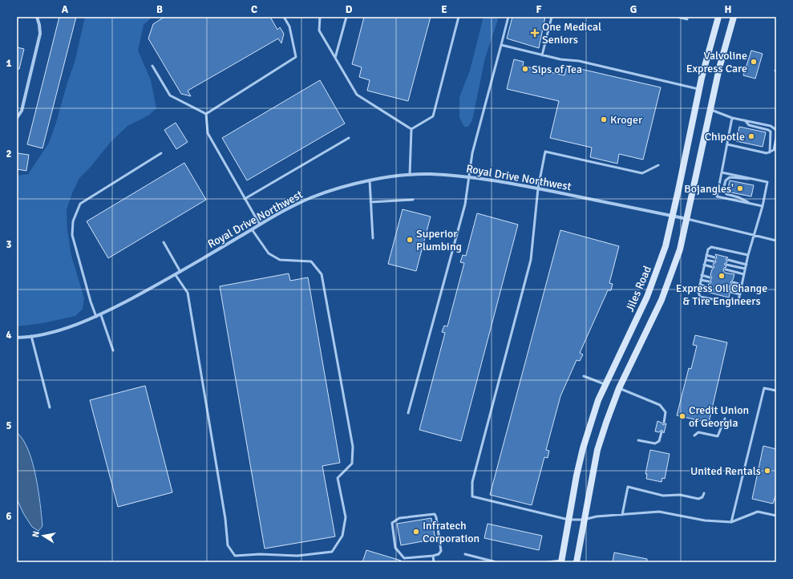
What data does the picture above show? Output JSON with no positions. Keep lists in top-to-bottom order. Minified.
{"streets":{"street":["Royal Drive Northwest","Jiles Road"]},"crossings":[["Royal Drive Northwest","Jiles Road"]],"places":{"health":["One Medical Seniors"],"other":["Valvoline Express Care","Sips of Tea","Kroger","Chipotle","Bojangles'","Superior Plumbing","Express Oil Change & Tire Engineers","Credit Union of Georgia","United Rentals","Infratech Corporation"]},"north":"left","grid":{"columns":["A","B","C","D","E","F","G","H"],"rows":["1","2","3","4","5","6"]}}
